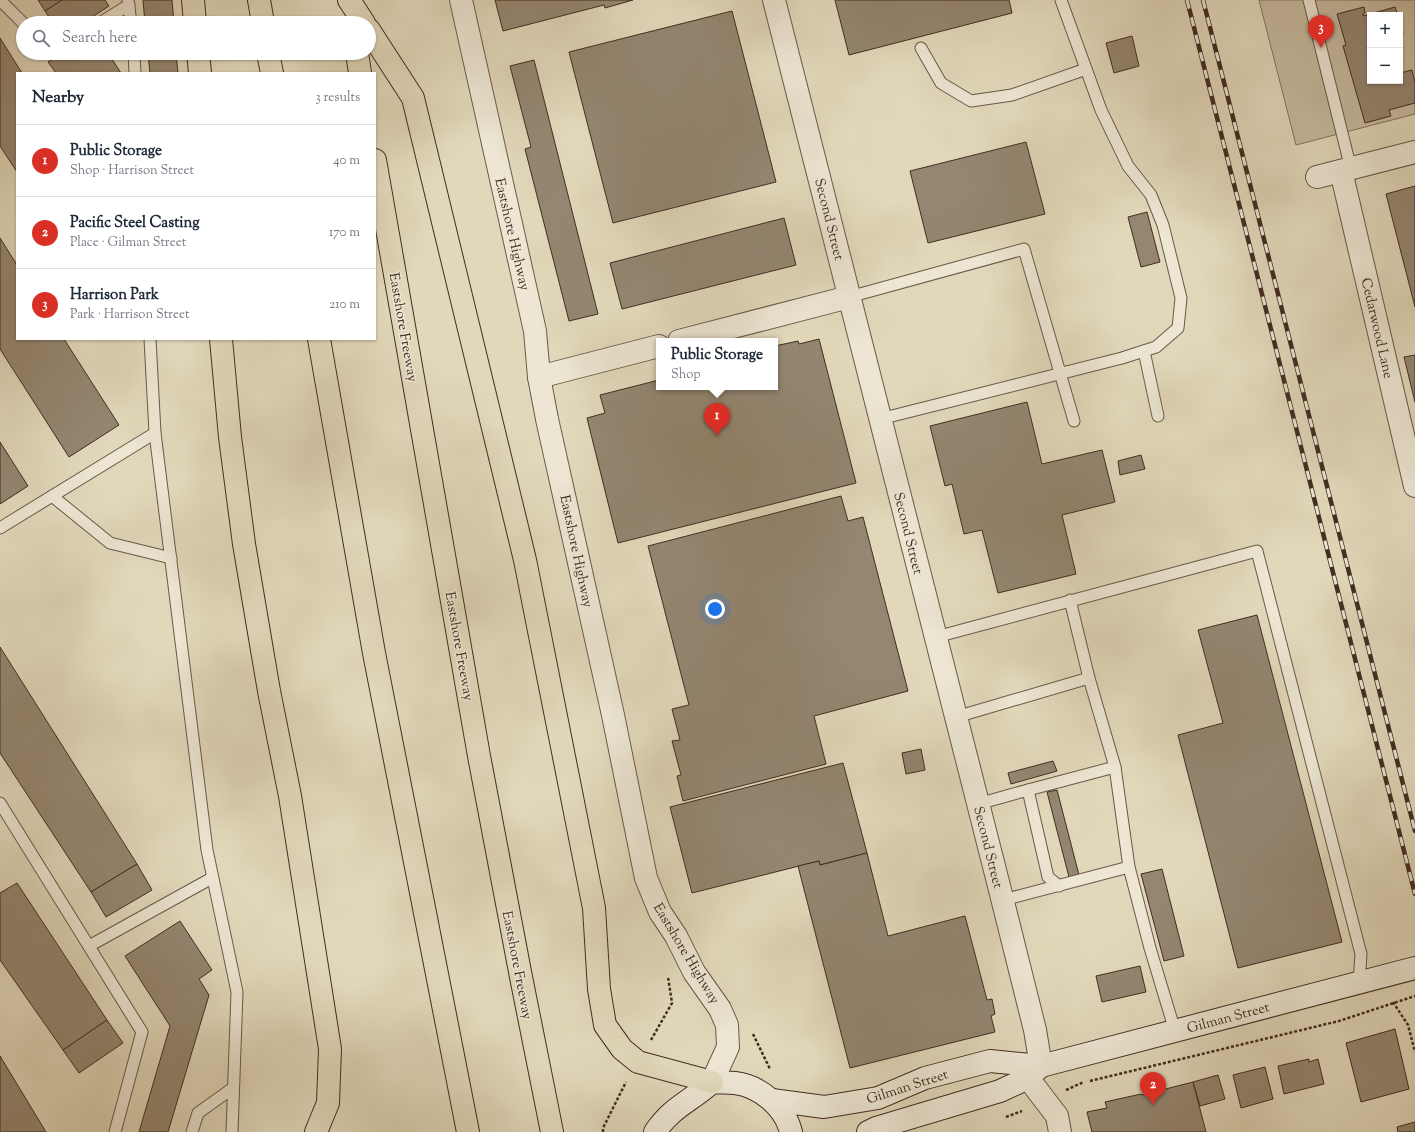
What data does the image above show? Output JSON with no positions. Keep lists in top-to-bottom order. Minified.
{"streets":{"highway":["Eastshore Freeway"],"street":["Second Street","Eastshore Highway","Cedarwood Lane","Gilman Street"]},"crossings":[["Second Street","Gilman Street"],["Eastshore Highway","Gilman Street"]],"page":{"map_buttons":["+","−"],"pins":["3","1","2"],"search":"Search here","heading":["Nearby","3 results"],"list":[{"mark":"1","name":"Public Storage","note":"Shop · Harrison Street","value":"40 m"},{"mark":"2","name":"Pacific Steel Casting","note":"Place · Gilman Street","value":"170 m"},{"mark":"3","name":"Harrison Park","note":"Park · Harrison Street","value":"210 m"}],"popup":["Public Storage","Shop"]}}
